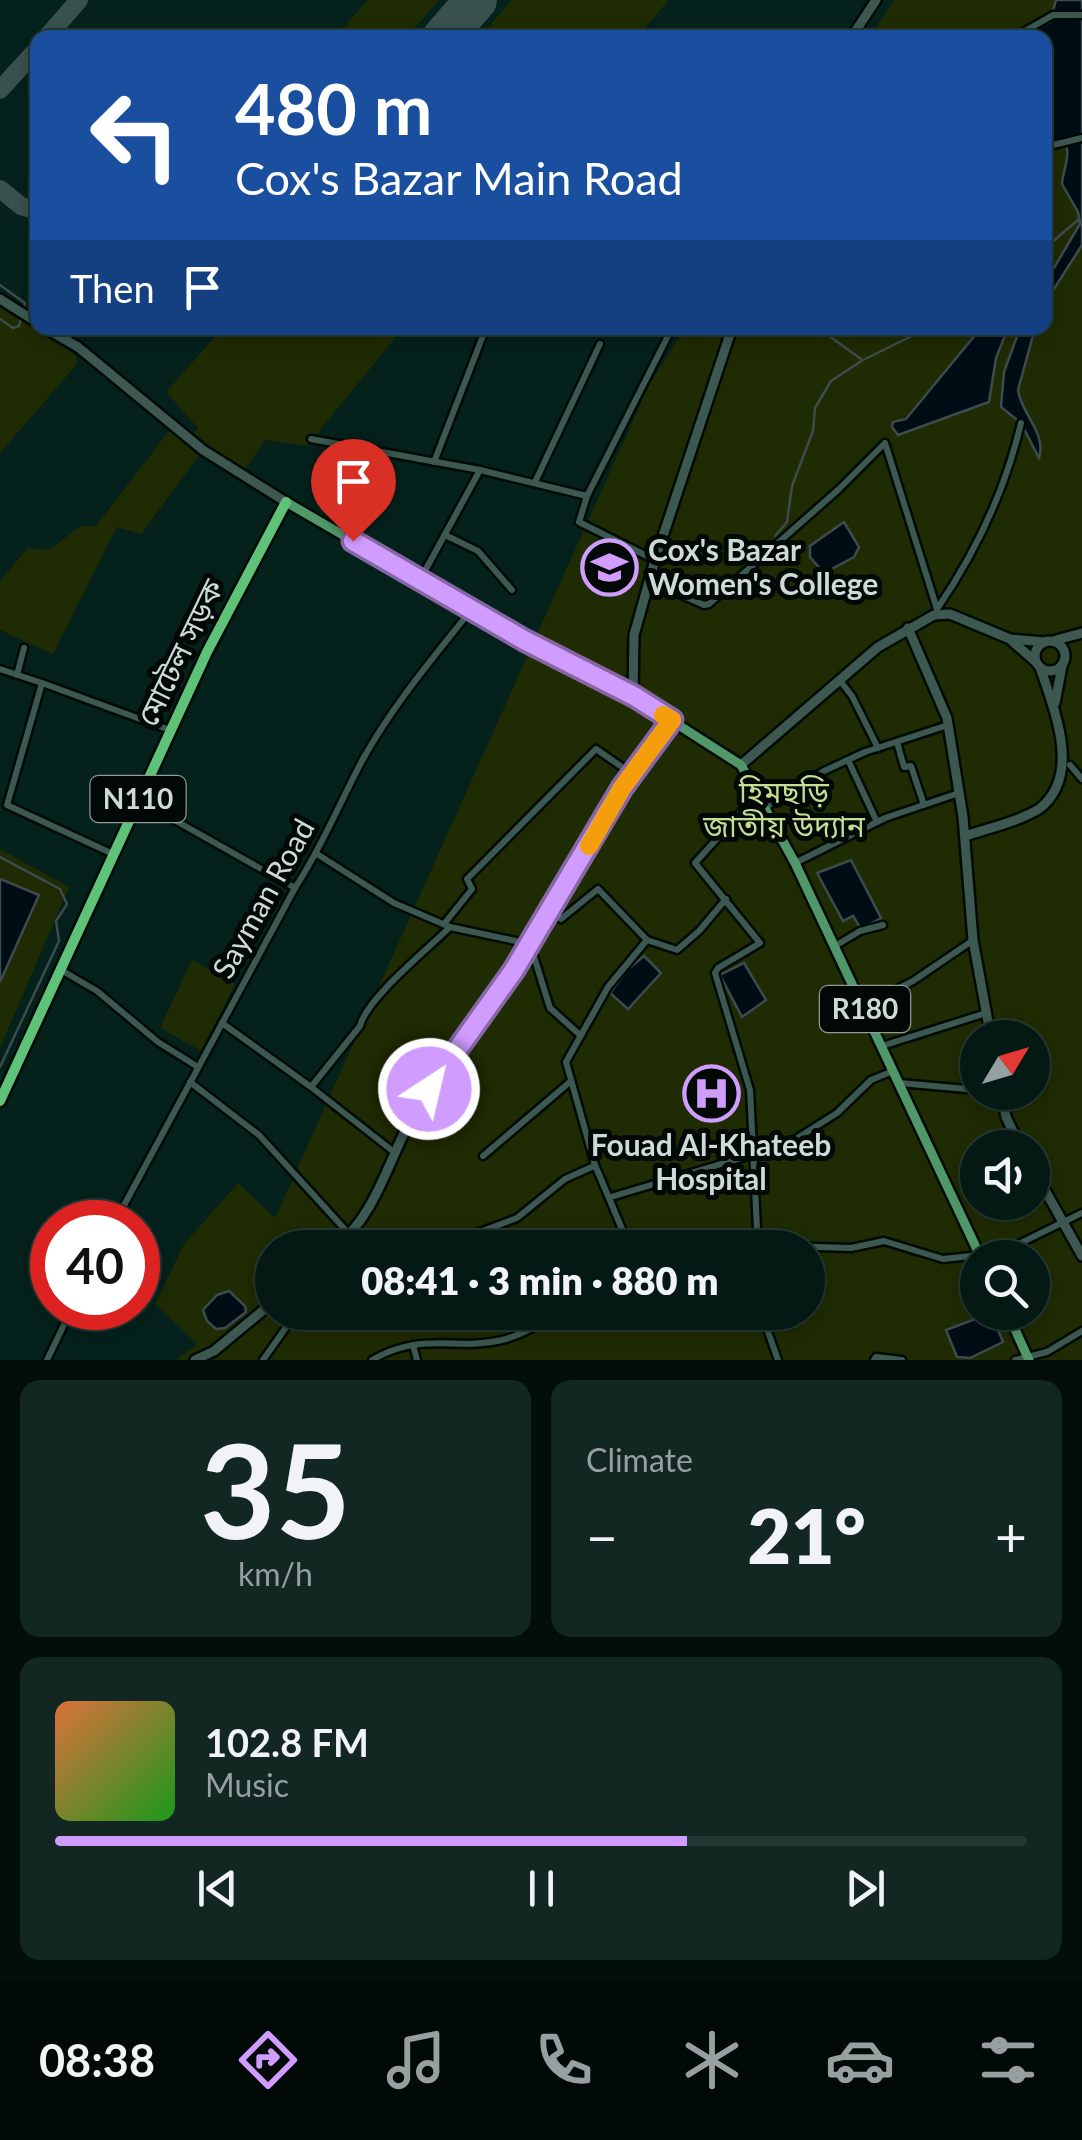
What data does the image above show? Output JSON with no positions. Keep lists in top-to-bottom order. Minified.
{"streets":{"highway":["মোটেল সড়ক","N110"],"main road":["R180"],"street":["Sayman Road"]},"crossings":[["মোটেল সড়ক","R180"],["Sayman Road","R180"]],"parks":["হিমছড়ি জাতীয় উদ্যান"],"places":{"school or university":["Cox's Bazar Women's College"],"hospital":["Fouad Al-Khateeb Hospital"]},"north":"top right","page":{"turn":["480 m","Cox's Bazar Main Road"],"then":"Then","limit":"40","trip":"08:41 · 3 min · 880 m","tile":[["35","km/h"],"Climate"],"heat":["−","21°","+"],"song":["102.8 FM","Music"],"tabs":"08:38"}}
